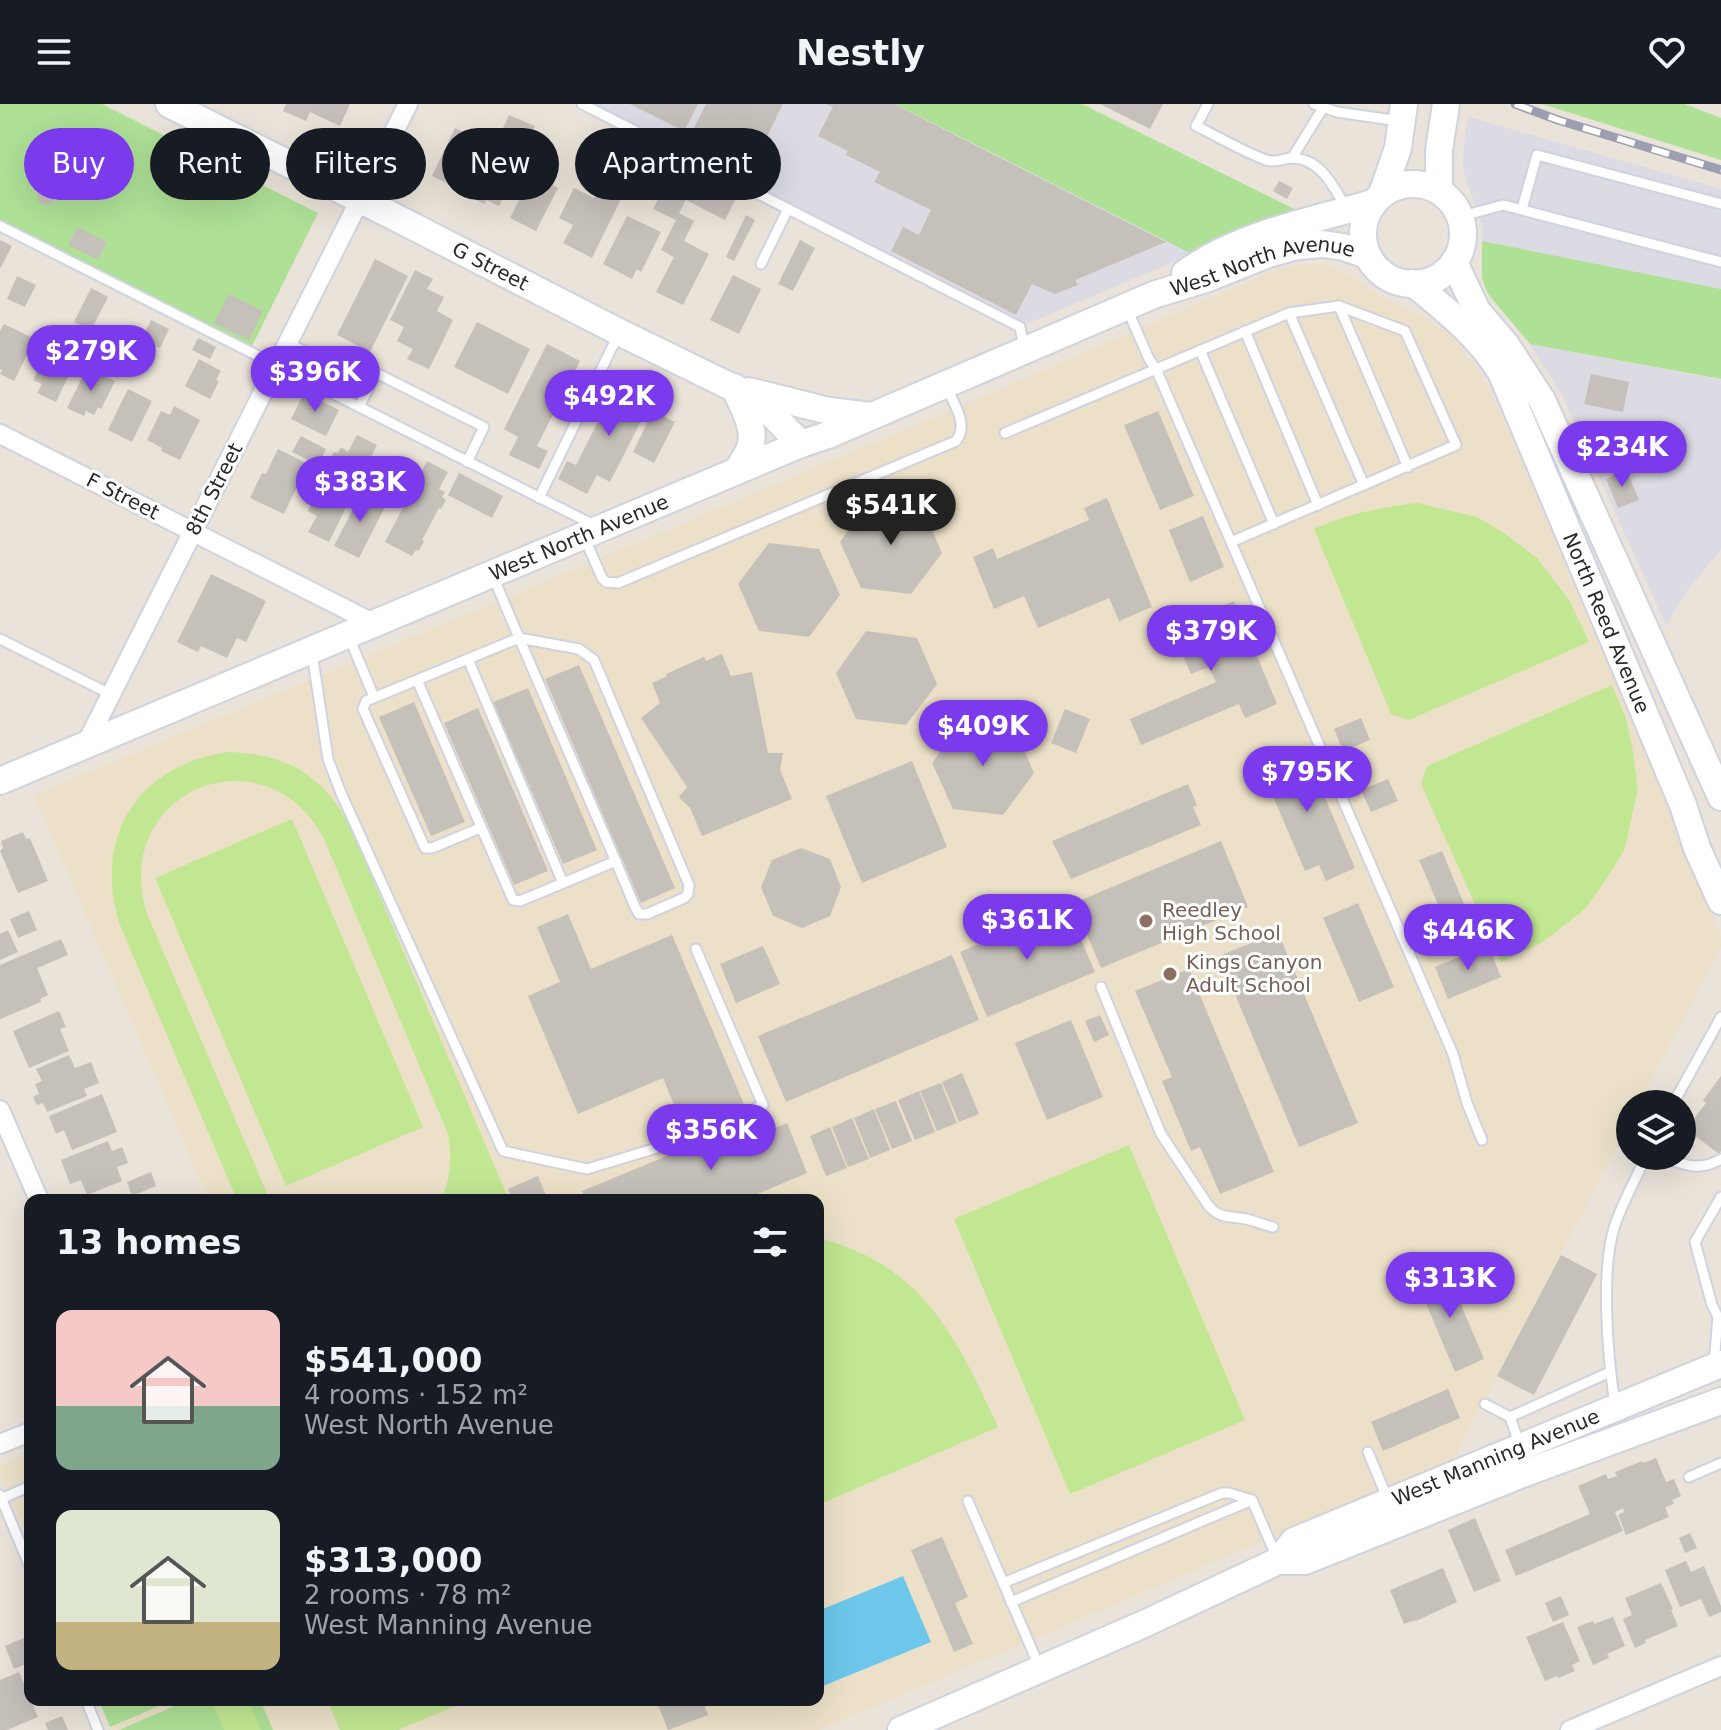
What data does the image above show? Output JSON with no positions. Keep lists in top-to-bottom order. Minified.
{"streets":{"street":["G Street","West North Avenue","8th Street","F Street","North Reed Avenue","West Manning Avenue"]},"crossings":[["G Street","West North Avenue"],["G Street","8th Street"],["West North Avenue","8th Street"],["West North Avenue","F Street"],["West North Avenue","North Reed Avenue"],["8th Street","F Street"]],"places":["Reedley High School","Kings Canyon Adult School"],"page":{"header":"Nestly","chip":["Buy","Rent","Filters","New","Apartment"],"price":["$279K","$396K","$492K","$234K","$383K","$541K","$379K","$409K","$795K","$361K","$446K","$356K","$313K"],"heading":"13 homes","list":[{"name":"$541,000","note":"4 rooms · 152 m² · West North Avenue"},{"name":"$313,000","note":"2 rooms · 78 m² · West Manning Avenue"}]}}
